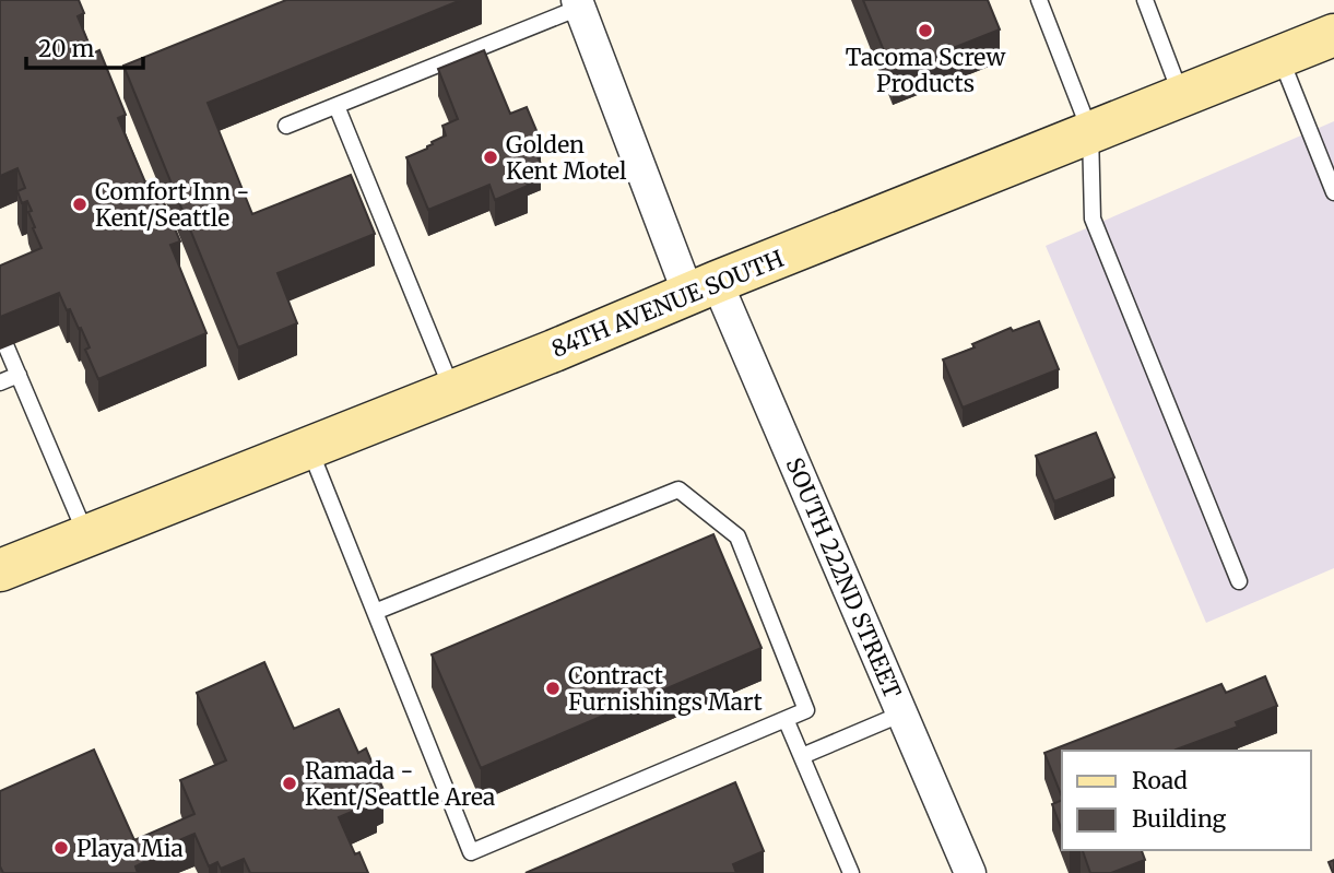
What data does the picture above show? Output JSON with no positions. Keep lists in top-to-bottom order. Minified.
{"streets":{"main road":["84TH AVENUE SOUTH"],"street":["SOUTH 222ND STREET"]},"crossings":[["84TH AVENUE SOUTH","SOUTH 222ND STREET"]],"places":["Tacoma Screw Products","Golden Kent Motel","Comfort Inn - Kent/Seattle","Contract Furnishings Mart","Ramada - Kent/Seattle Area","Playa Mia"],"legend":["Road","Building"],"scale_bar":"20 m"}
